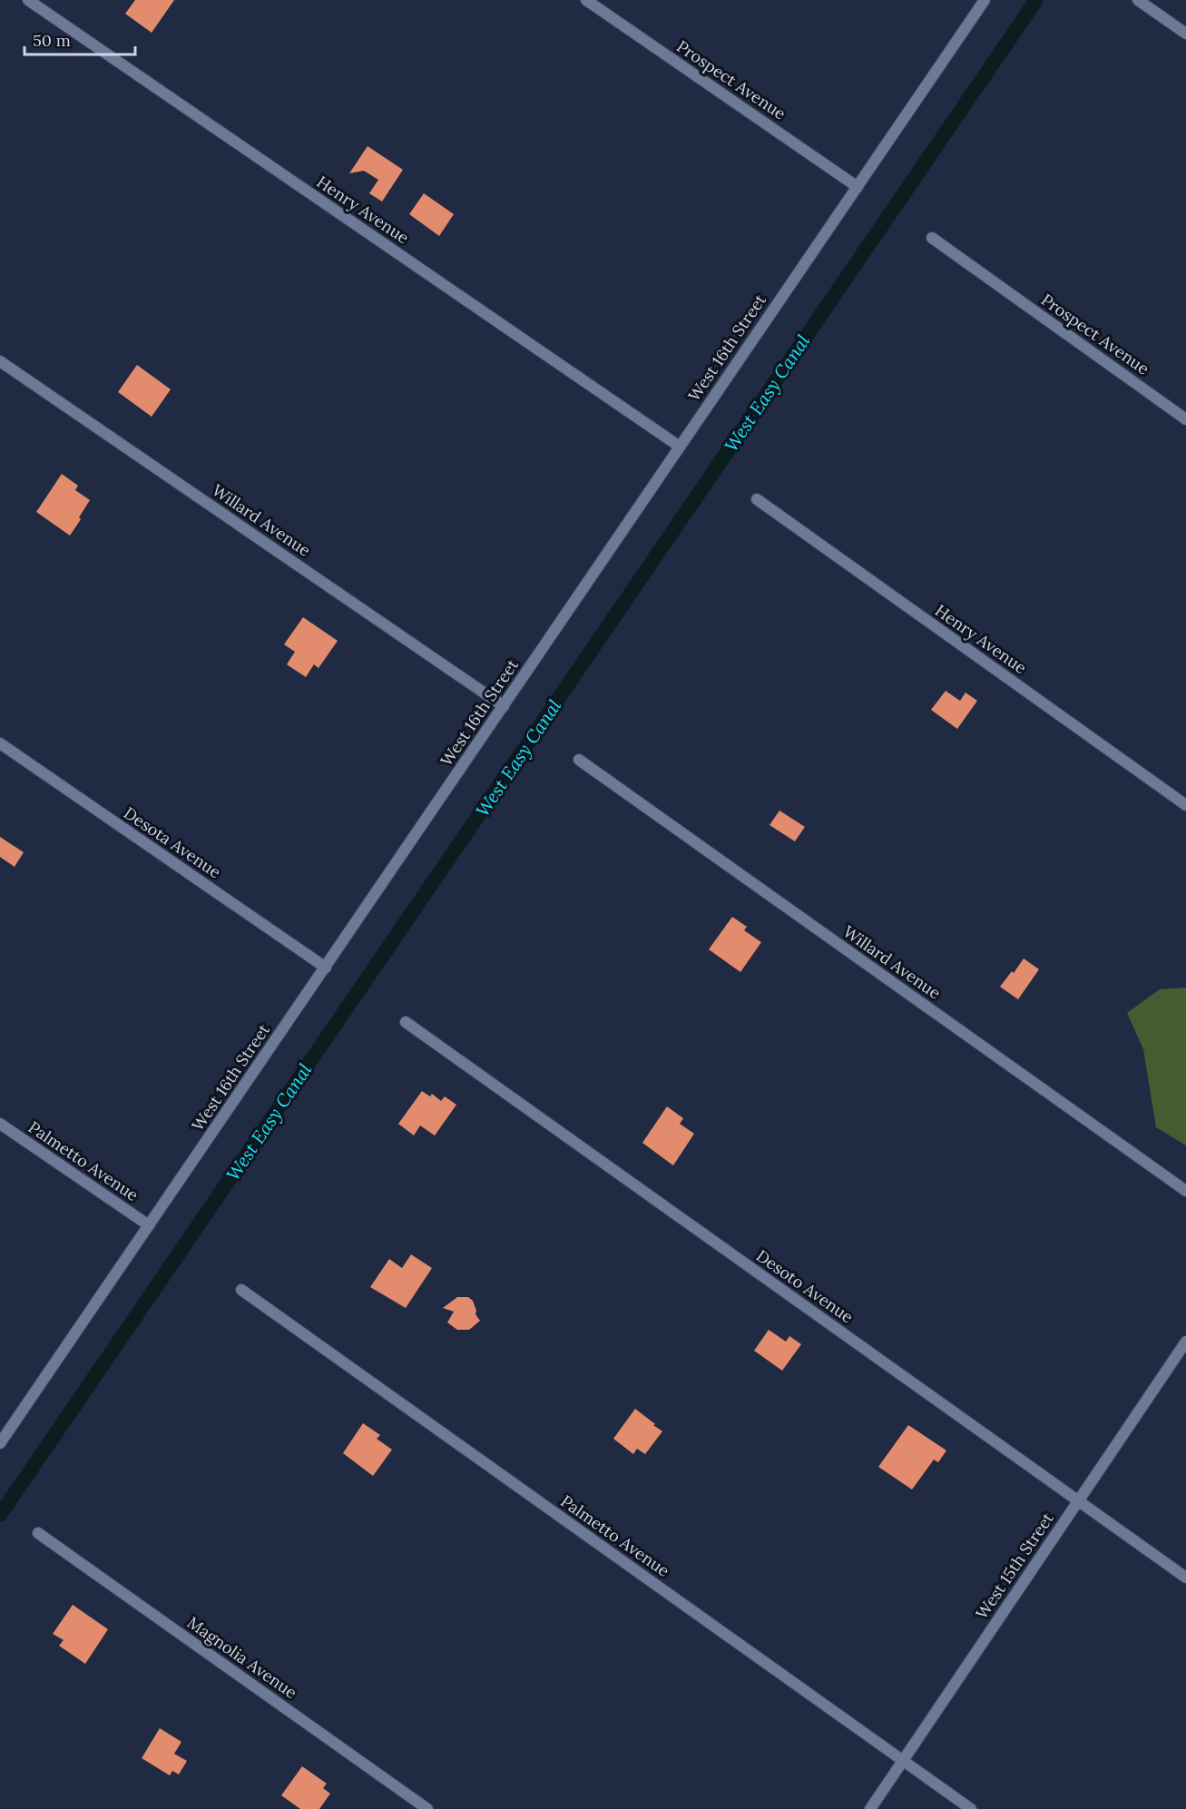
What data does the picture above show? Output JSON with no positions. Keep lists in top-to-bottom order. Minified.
{"streets":{"street":["Prospect Avenue","Henry Avenue","West 16th Street","Willard Avenue","Desota Avenue","Palmetto Avenue","Desoto Avenue","West 15th Street","Magnolia Avenue"]},"crossings":[["Prospect Avenue","West 16th Street"],["Henry Avenue","West 16th Street"],["West 16th Street","Willard Avenue"],["West 16th Street","Desota Avenue"],["West 16th Street","Palmetto Avenue"],["Palmetto Avenue","West 15th Street"],["Desoto Avenue","West 15th Street"]],"water":["West Easy Canal"],"scale_bar":"50 m"}
